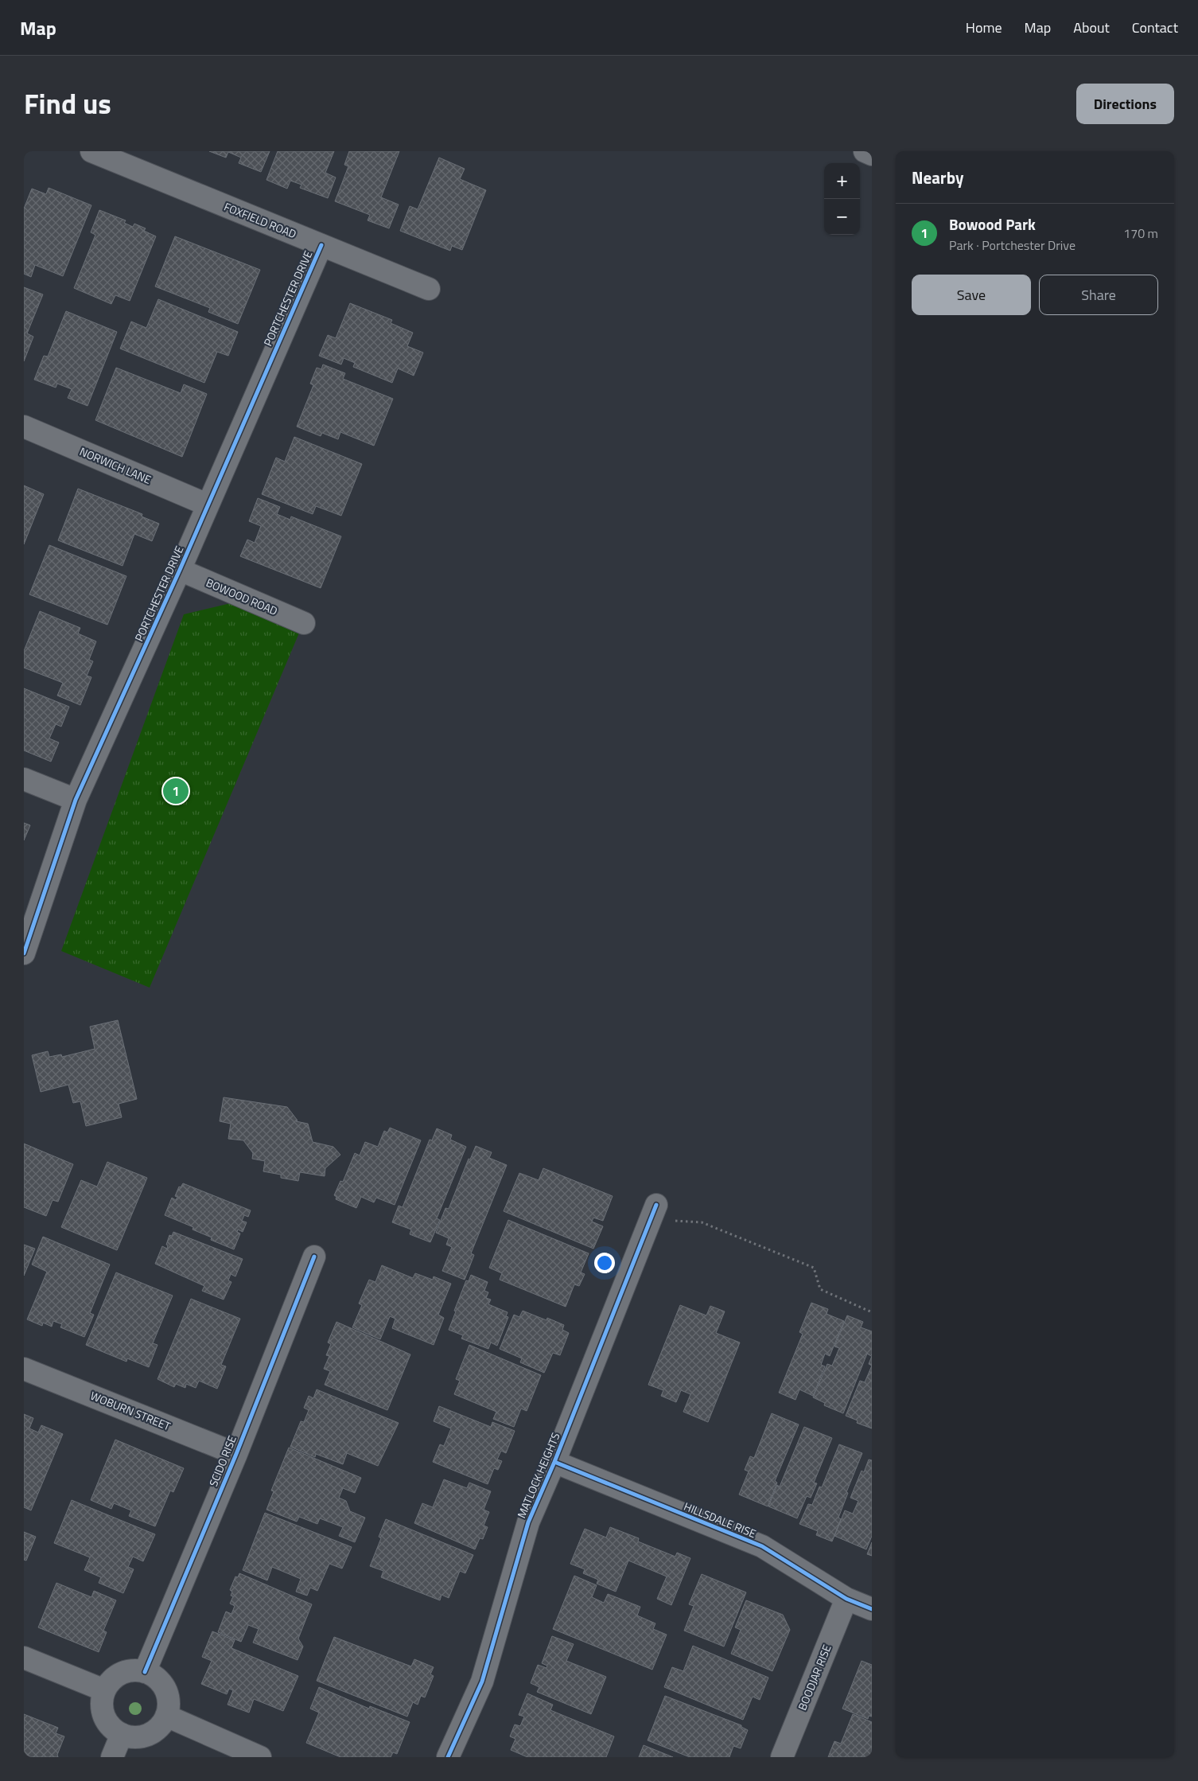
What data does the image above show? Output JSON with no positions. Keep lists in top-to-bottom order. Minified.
{"streets":{"street":["FOXFIELD ROAD","PORTCHESTER DRIVE","NORWICH LANE","BOWOOD ROAD","WOBURN STREET","SCIDO RISE","MATLOCK HEIGHTS","HILLSDALE RISE","BOODJAR RISE"]},"crossings":[["FOXFIELD ROAD","PORTCHESTER DRIVE"],["PORTCHESTER DRIVE","NORWICH LANE"],["PORTCHESTER DRIVE","BOWOOD ROAD"],["WOBURN STREET","SCIDO RISE"],["MATLOCK HEIGHTS","HILLSDALE RISE"],["HILLSDALE RISE","BOODJAR RISE"]],"page":{"header":"Map","nav":["Home","Map","About","Contact"],"title":"Find us","buttons":["Directions",["Save","Share"]],"heading":"Nearby","map_buttons":["+","−"],"list":[{"mark":"1","name":"Bowood Park","note":"Park · Portchester Drive","value":"170 m"}],"pins":"1"}}
